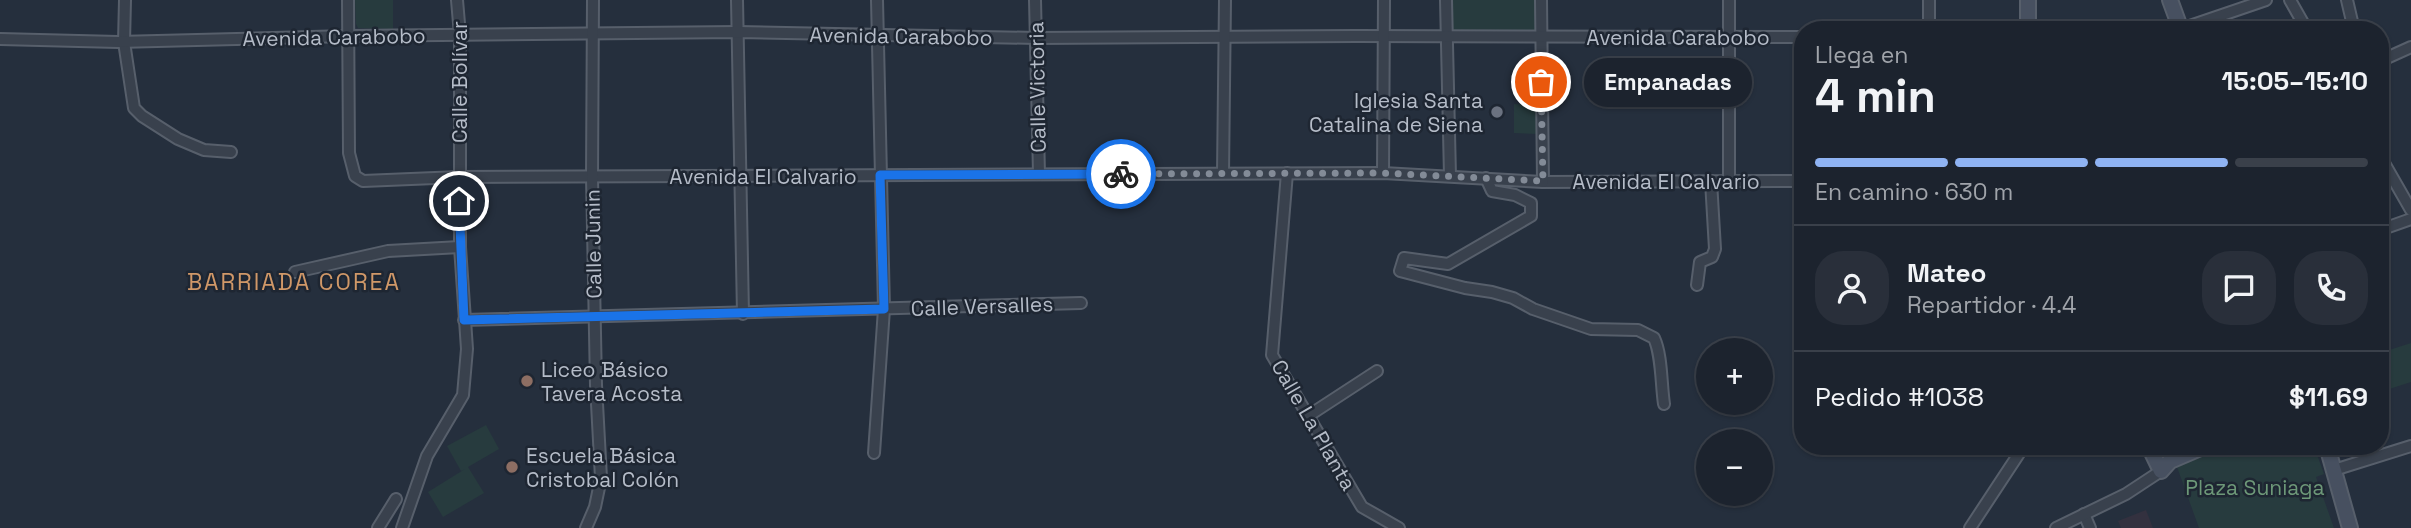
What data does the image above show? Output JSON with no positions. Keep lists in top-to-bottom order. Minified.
{"streets":{"street":["Avenida Carabobo","Calle Bolívar","Calle Victoria","Avenida El Calvario","Calle Junin","Calle Versalles","Calle La Planta"]},"crossings":[["Avenida Carabobo","Calle Bolívar"],["Avenida Carabobo","Calle Victoria"],["Avenida Carabobo","Avenida El Calvario"],["Avenida Carabobo","Calle Junin"],["Calle Bolívar","Avenida El Calvario"],["Calle Bolívar","Calle Versalles"],["Calle Victoria","Avenida El Calvario"],["Avenida El Calvario","Calle Junin"],["Avenida El Calvario","Calle La Planta"],["Calle Junin","Calle Versalles"]],"districts":["BARRIADA COREA"],"parks":["Plaza Suniaga"],"places":["Empanadas","Iglesia Santa Catalina de Siena","Liceo Básico Tavera Acosta","Escuela Básica Cristobal Colón"],"page":{"heading":["4 min","Llega en","15:05–15:10"],"panel":["Mateo","Repartidor · 4.4","Pedido #1038","$11.69"],"bubble":"Empanadas","bar":"En camino · 630 m","map_buttons":["+","−"]}}
